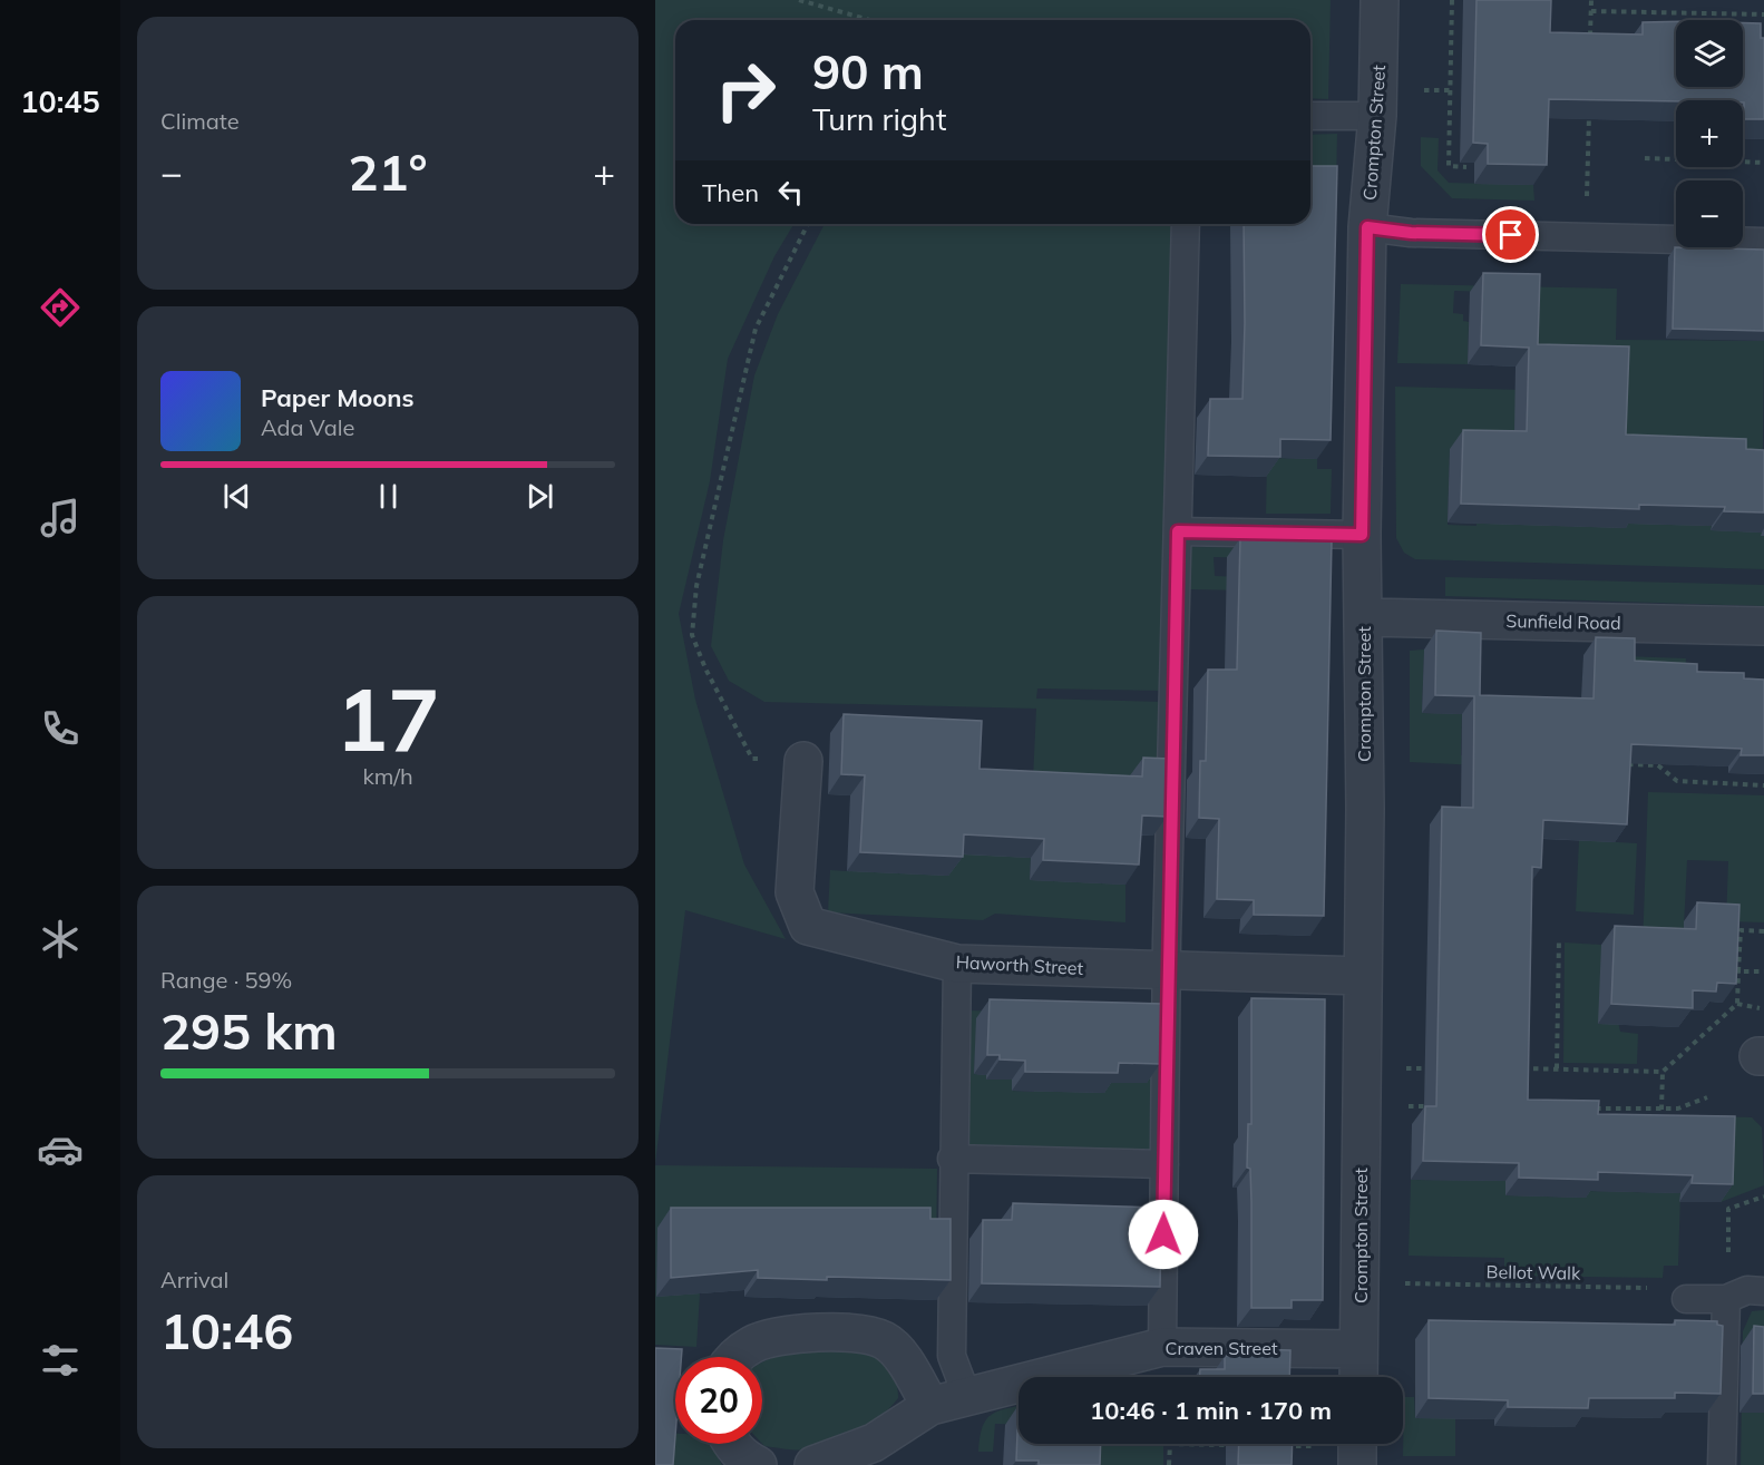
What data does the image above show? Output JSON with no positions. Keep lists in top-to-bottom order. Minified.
{"streets":{"street":["Crompton Street","Sunfield Road","Haworth Street","Craven Street"],"path":["Bellot Walk"]},"crossings":[["Crompton Street","Sunfield Road"],["Crompton Street","Haworth Street"],["Crompton Street","Craven Street"]],"page":{"tabs":"10:45","tile":["Climate",["17","km/h"],["Range · 59%","295 km"],["Arrival","10:46"]],"map_buttons":["+","−"],"turn":["90 m","Turn right"],"heat":["−","21°","+"],"then":"Then","song":["Paper Moons","Ada Vale"],"limit":"20","trip":"10:46 · 1 min · 170 m"}}
